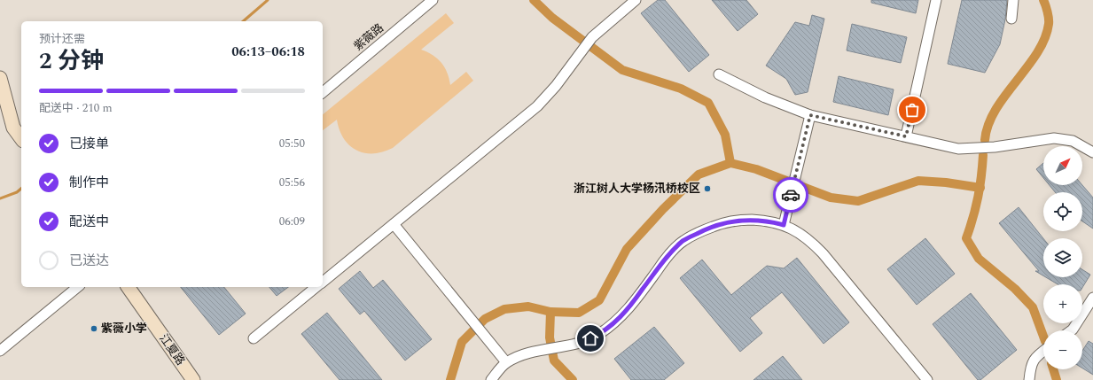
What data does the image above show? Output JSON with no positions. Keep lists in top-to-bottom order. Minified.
{"streets":{"street":["紫薇路","江夏路"]},"places":["浙江树人大学杨汛桥校区","紫薇小学"],"north":"top right","page":{"heading":["2 分钟","预计还需","06:13–06:18"],"bar":"配送中 · 210 m","list":[["已接单","05:50"],["制作中","05:56"],["配送中","06:09"],"已送达"],"map_buttons":["+","−"]}}
